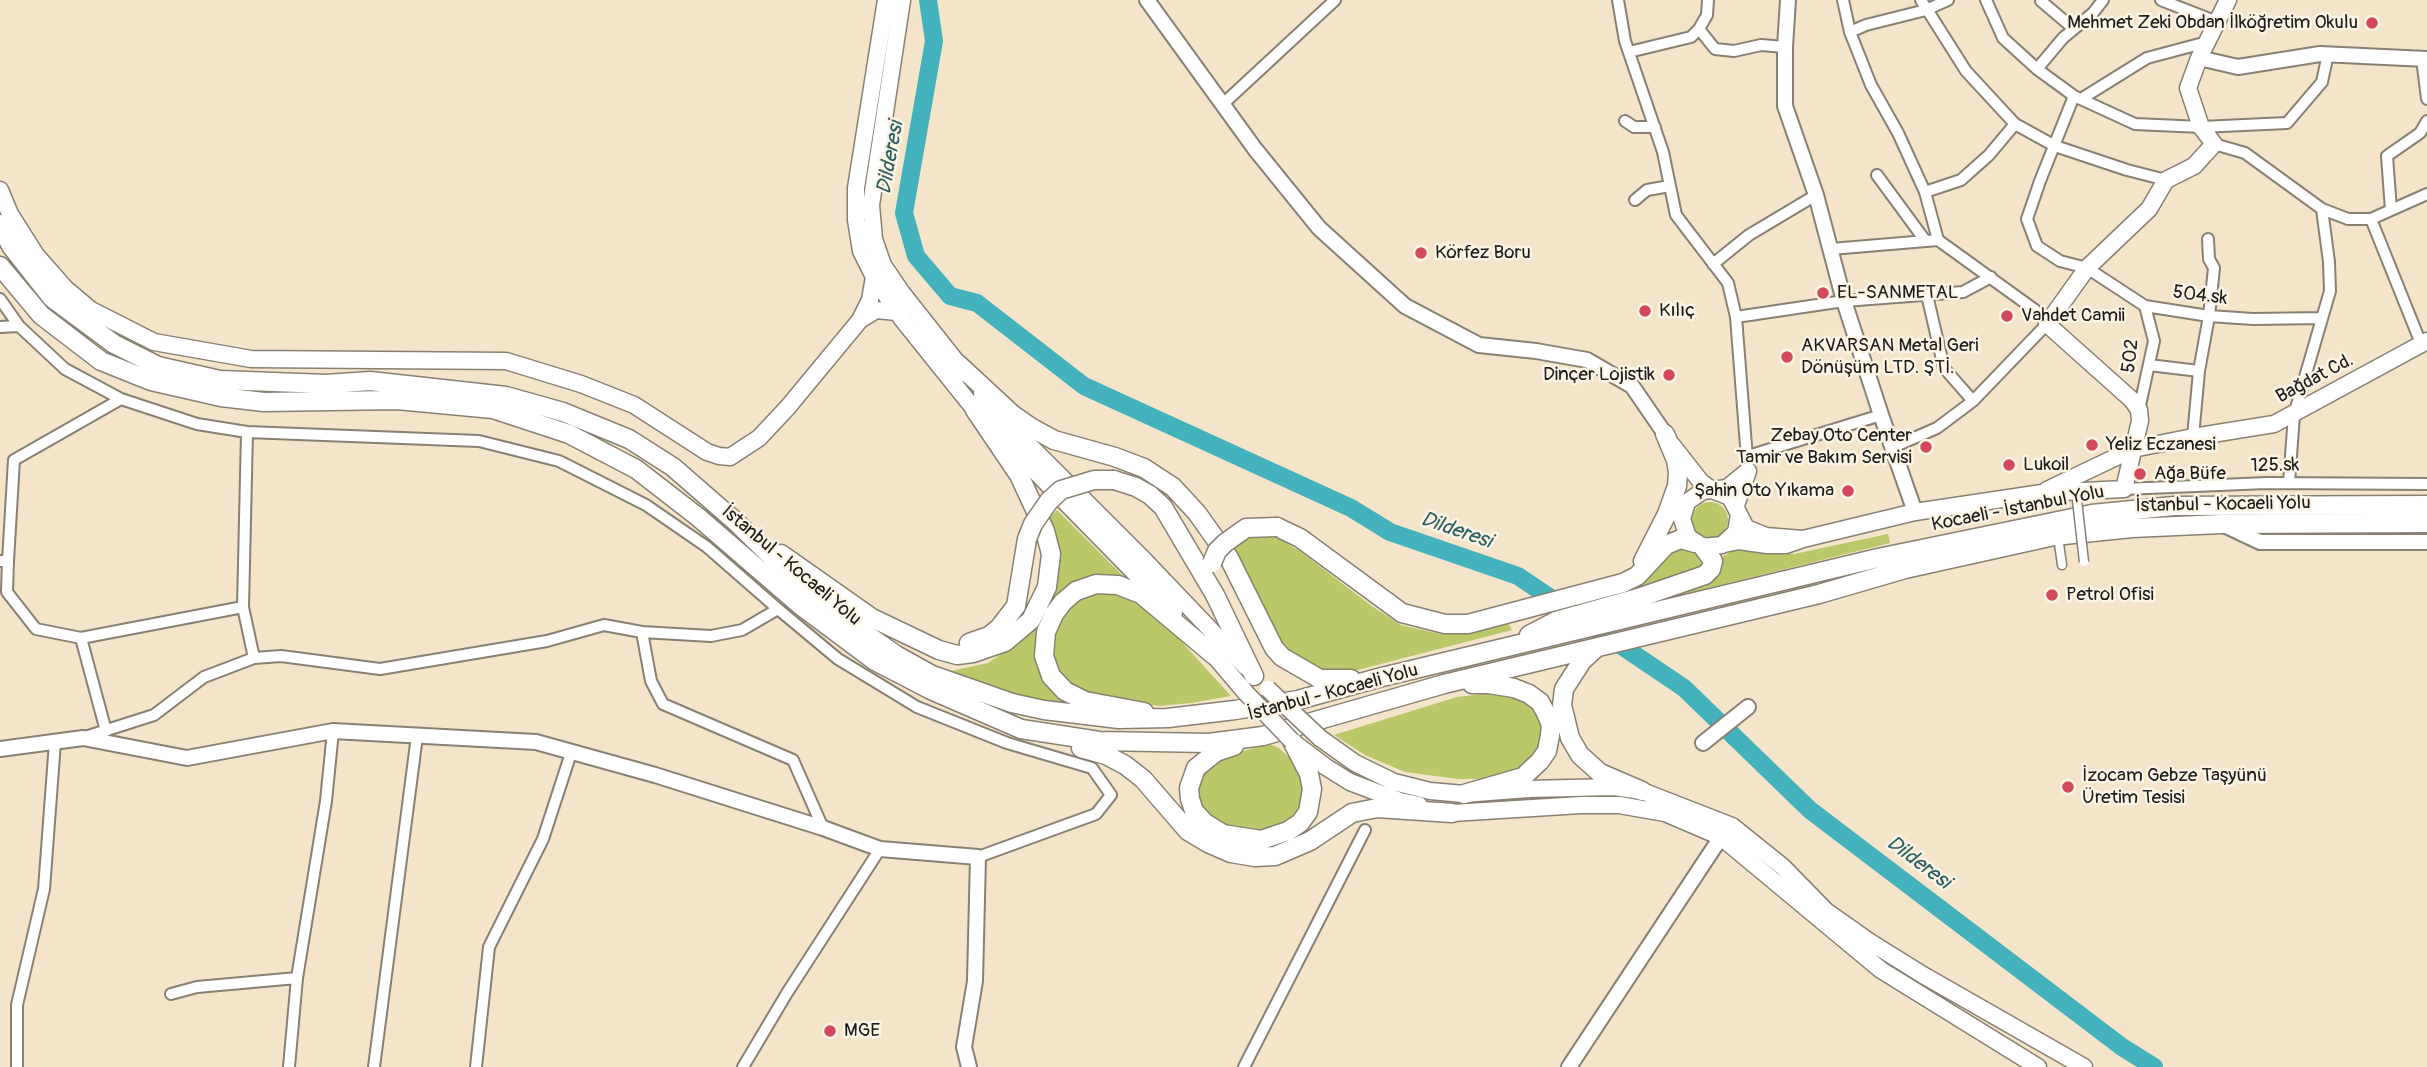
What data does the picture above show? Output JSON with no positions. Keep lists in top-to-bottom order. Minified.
{"streets":{"highway":["İstanbul - Kocaeli Yolu","Kocaeli - İstanbul Yolu"],"main road":["Bağdat Cd."],"street":["504.sk","502","125.sk"]},"crossings":[["504.sk","502"]],"water":["Dilderesi"],"places":["Mehmet Zeki Obdan İlköğretim Okulu","Körfez Boru","EL-SANMETAL","Kılıç","Vahdet Camii","AKVARSAN Metal Geri Dönüşüm LTD. ŞTİ.","Dinçer Lojistik","Yeliz Eczanesi","Zebay Oto Center Tamir ve Bakım Servisi","Lukoil","Ağa Büfe","Şahin Oto Yıkama","Petrol Ofisi","İzocam Gebze Taşyünü Üretim Tesisi","MGE"]}
